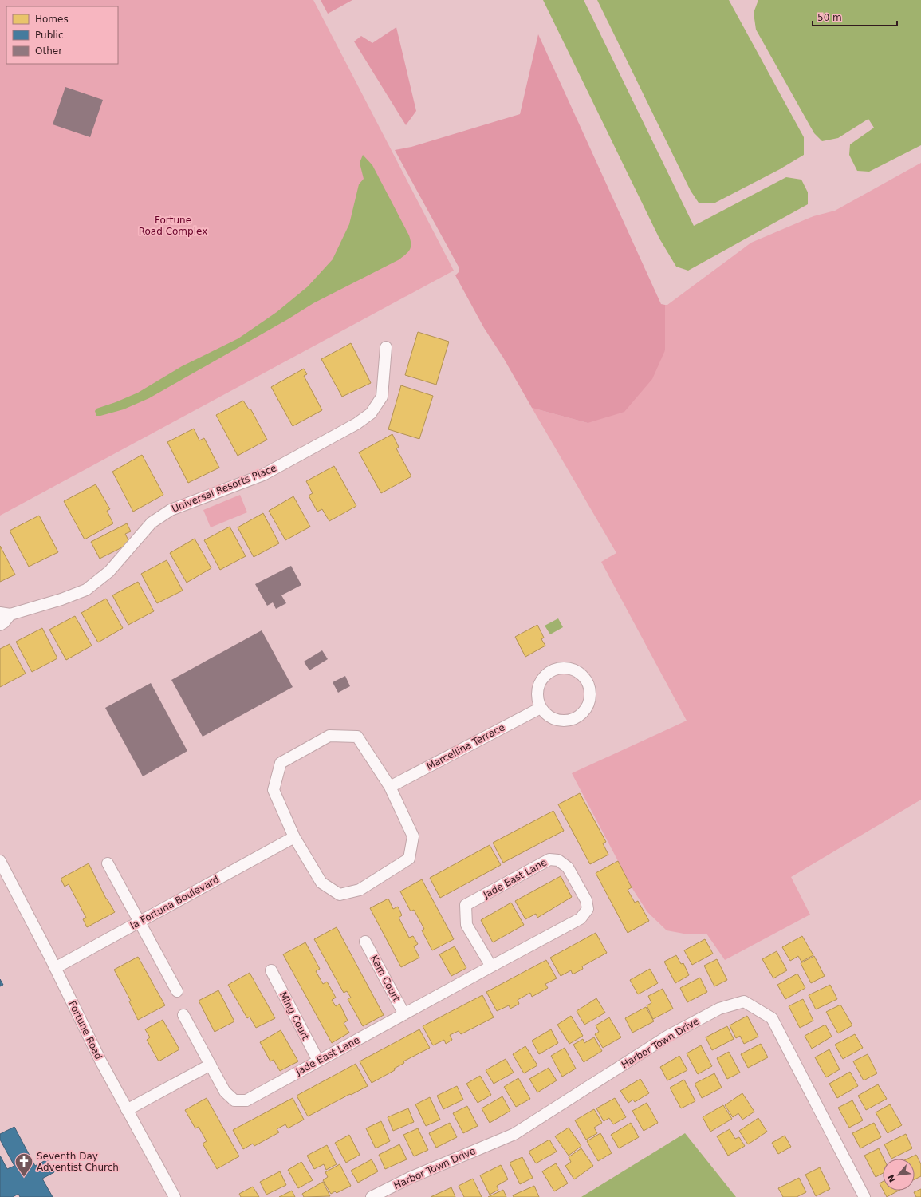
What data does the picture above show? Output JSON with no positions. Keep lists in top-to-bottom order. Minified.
{"streets":{"street":["Universal Resorts Place","Marcellina Terrace","Jade East Lane","la Fortuna Boulevard","Kam Court","Ming Court","Fortune Road","Harbor Town Drive"]},"crossings":[["Jade East Lane","Kam Court"],["Jade East Lane","Ming Court"],["la Fortuna Boulevard","Fortune Road"]],"parks":["Fortune Road Complex"],"places":{"church":["Seventh Day Adventist Church"]},"legend":["Homes","Public","Other"],"scale_bar":"50 m","north":"bottom left"}
